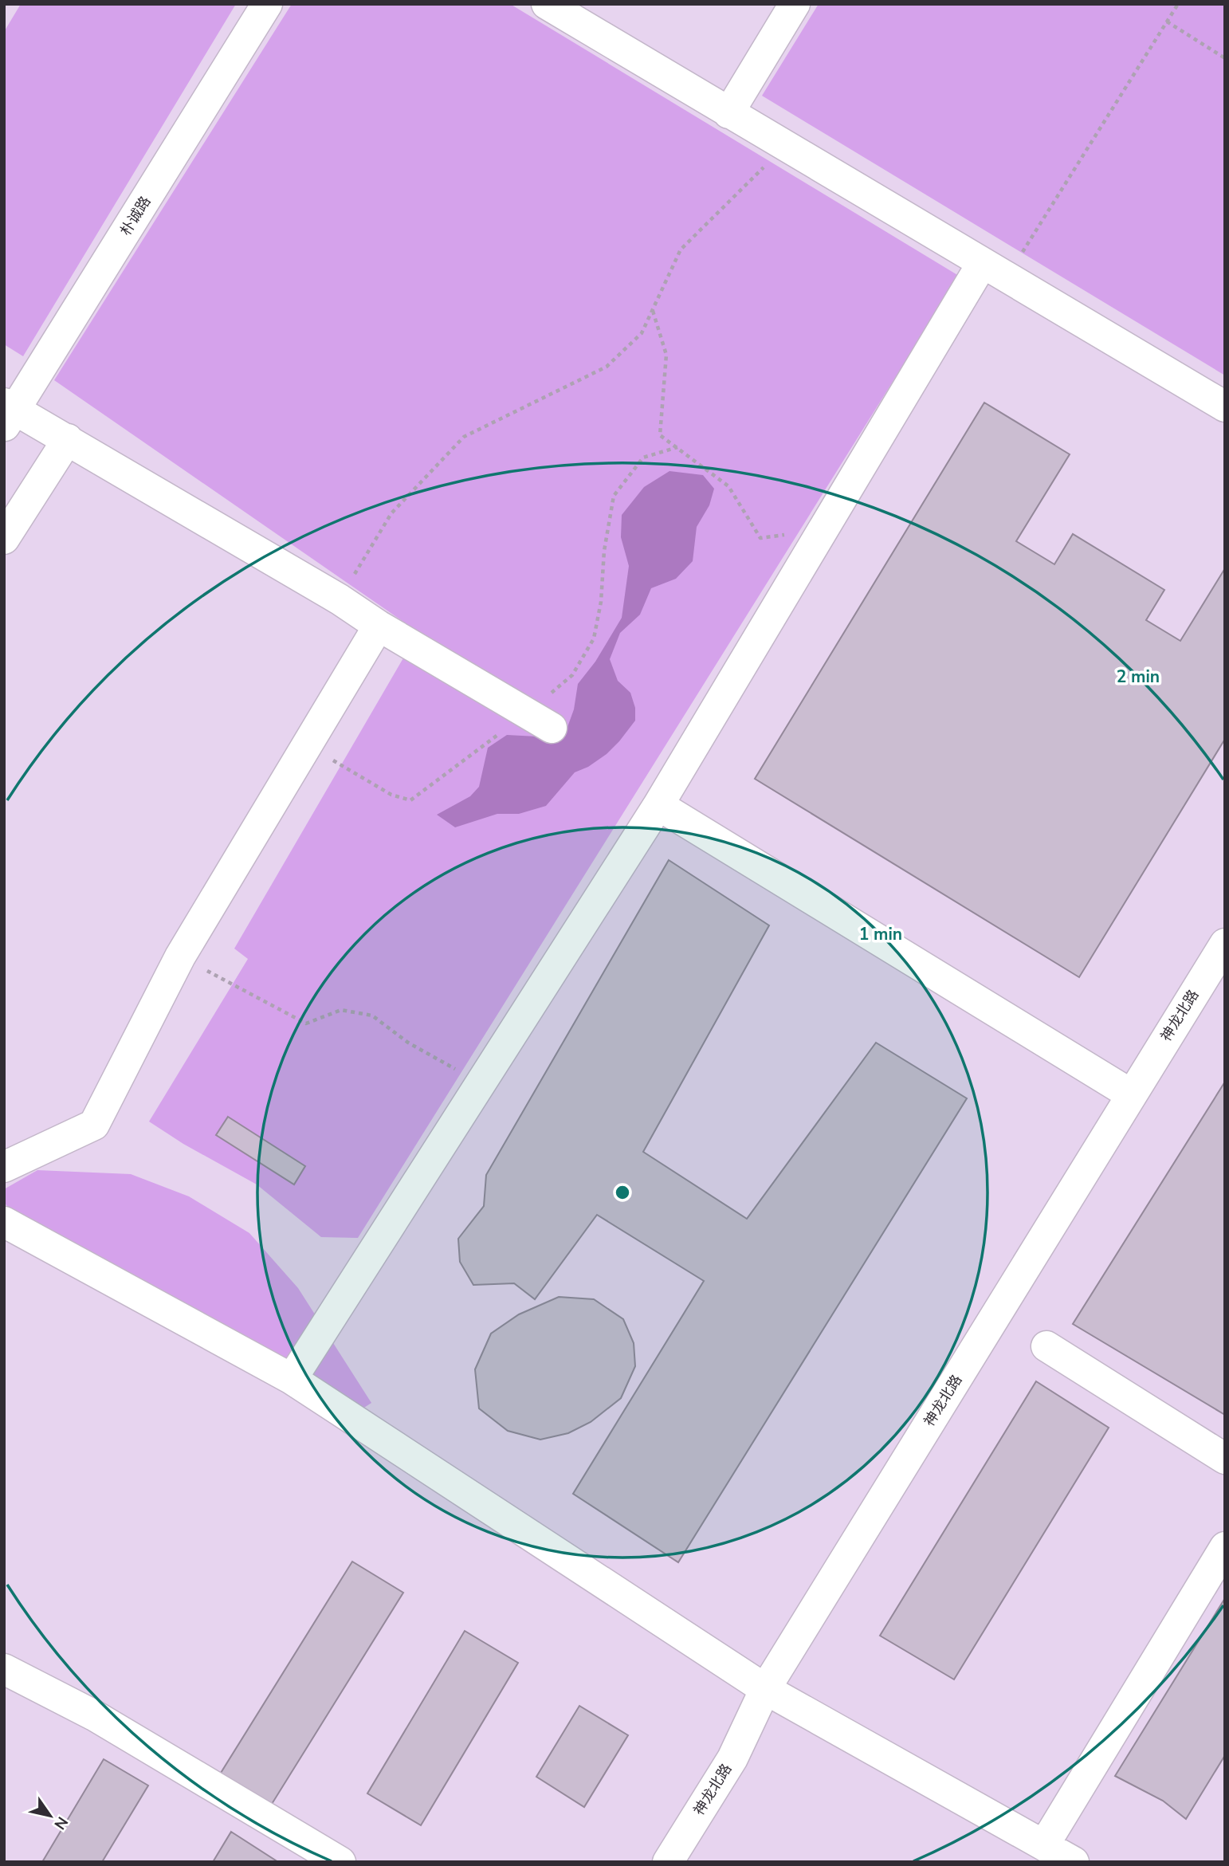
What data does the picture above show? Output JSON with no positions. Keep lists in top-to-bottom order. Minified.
{"streets":{"street":["朴诚路","神龙北路"]},"north":"bottom right","rings":["2 min","1 min"]}
